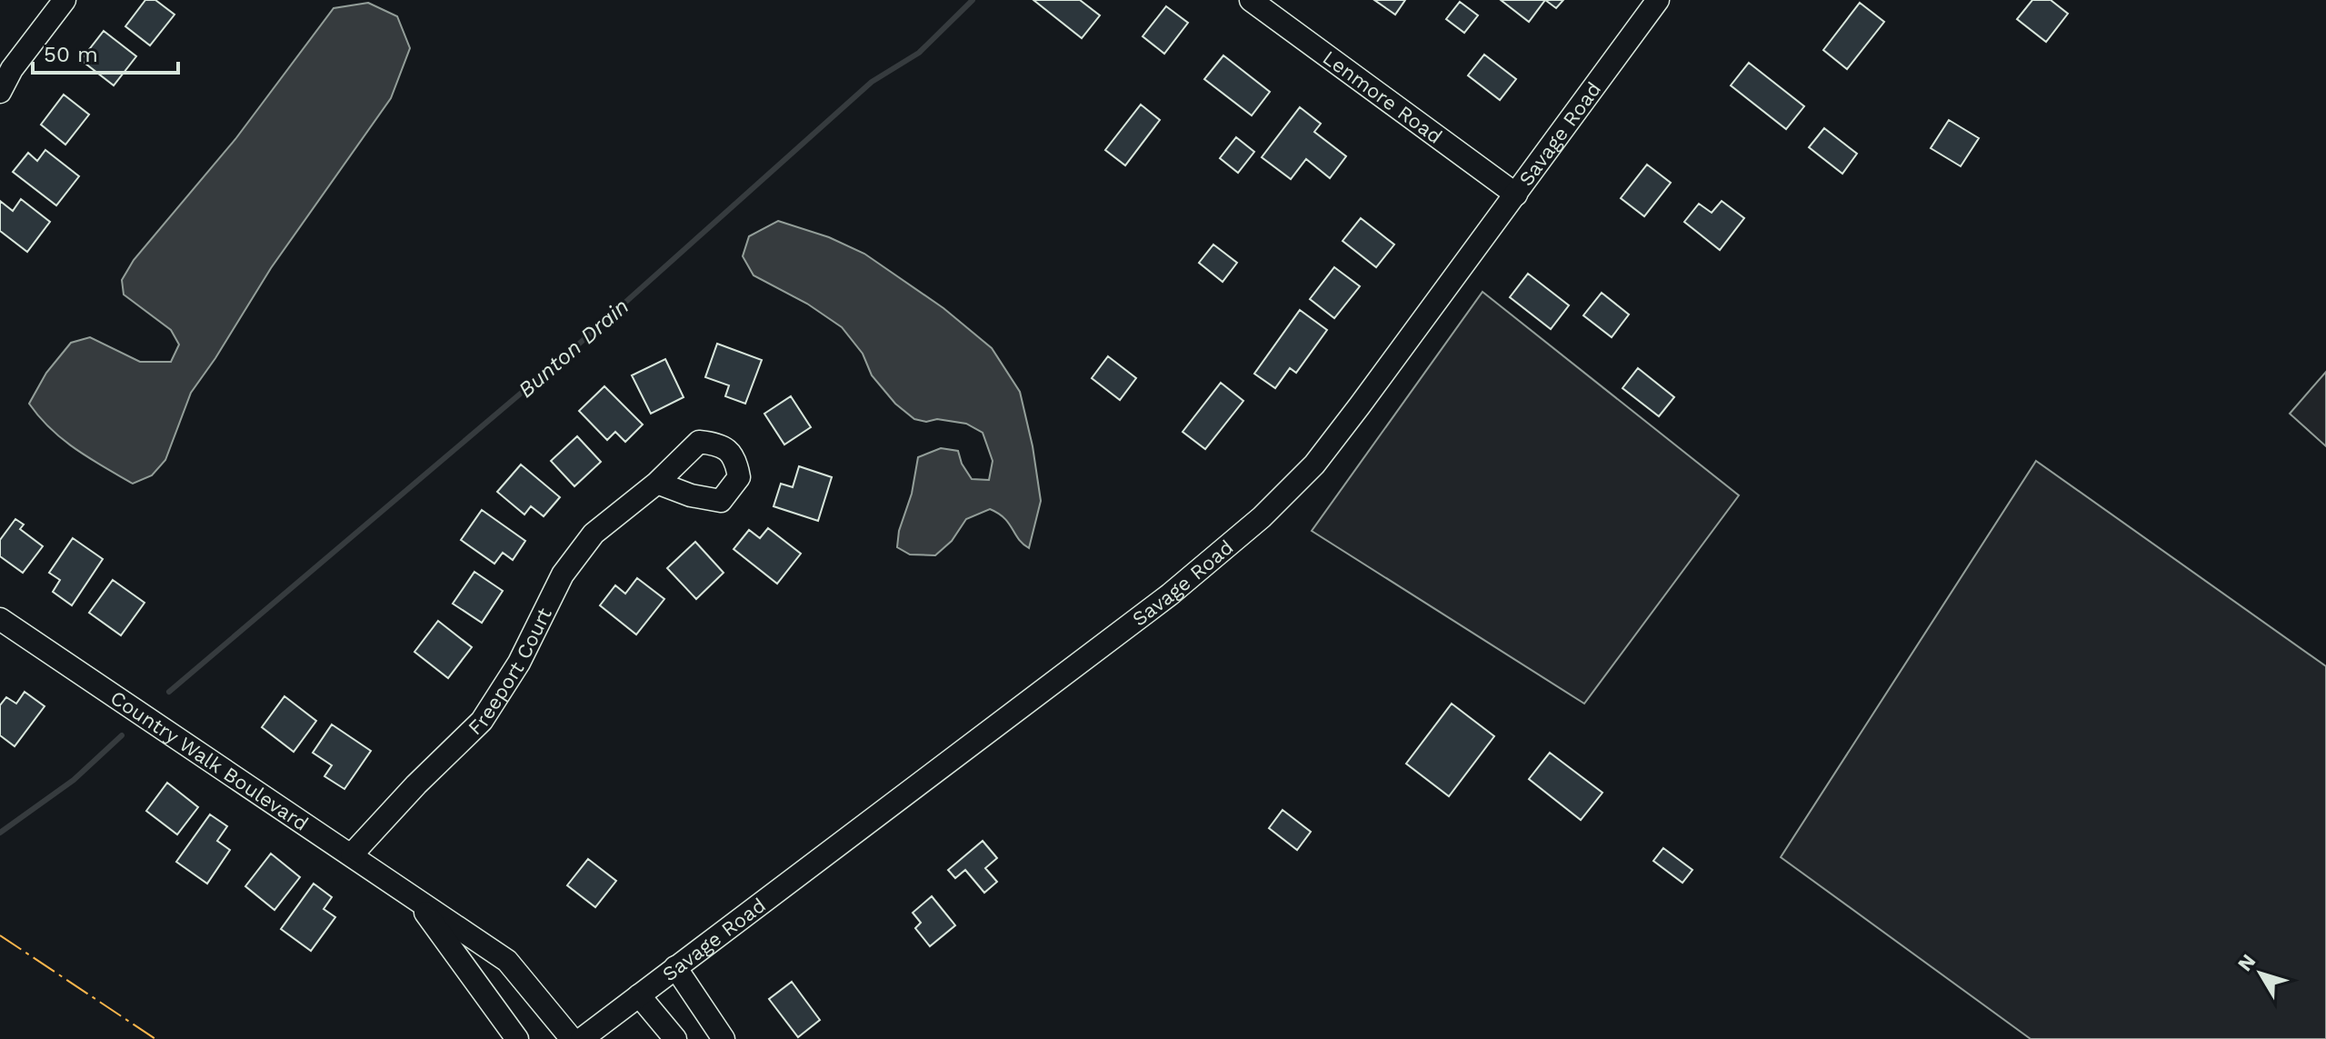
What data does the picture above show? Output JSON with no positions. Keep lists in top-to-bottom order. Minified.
{"streets":{"street":["Lenmore Road","Savage Road","Freeport Court","Country Walk Boulevard"]},"crossings":[["Lenmore Road","Savage Road"],["Freeport Court","Country Walk Boulevard"]],"water":["Bunton Drain"],"scale_bar":"50 m","north":"top left"}
